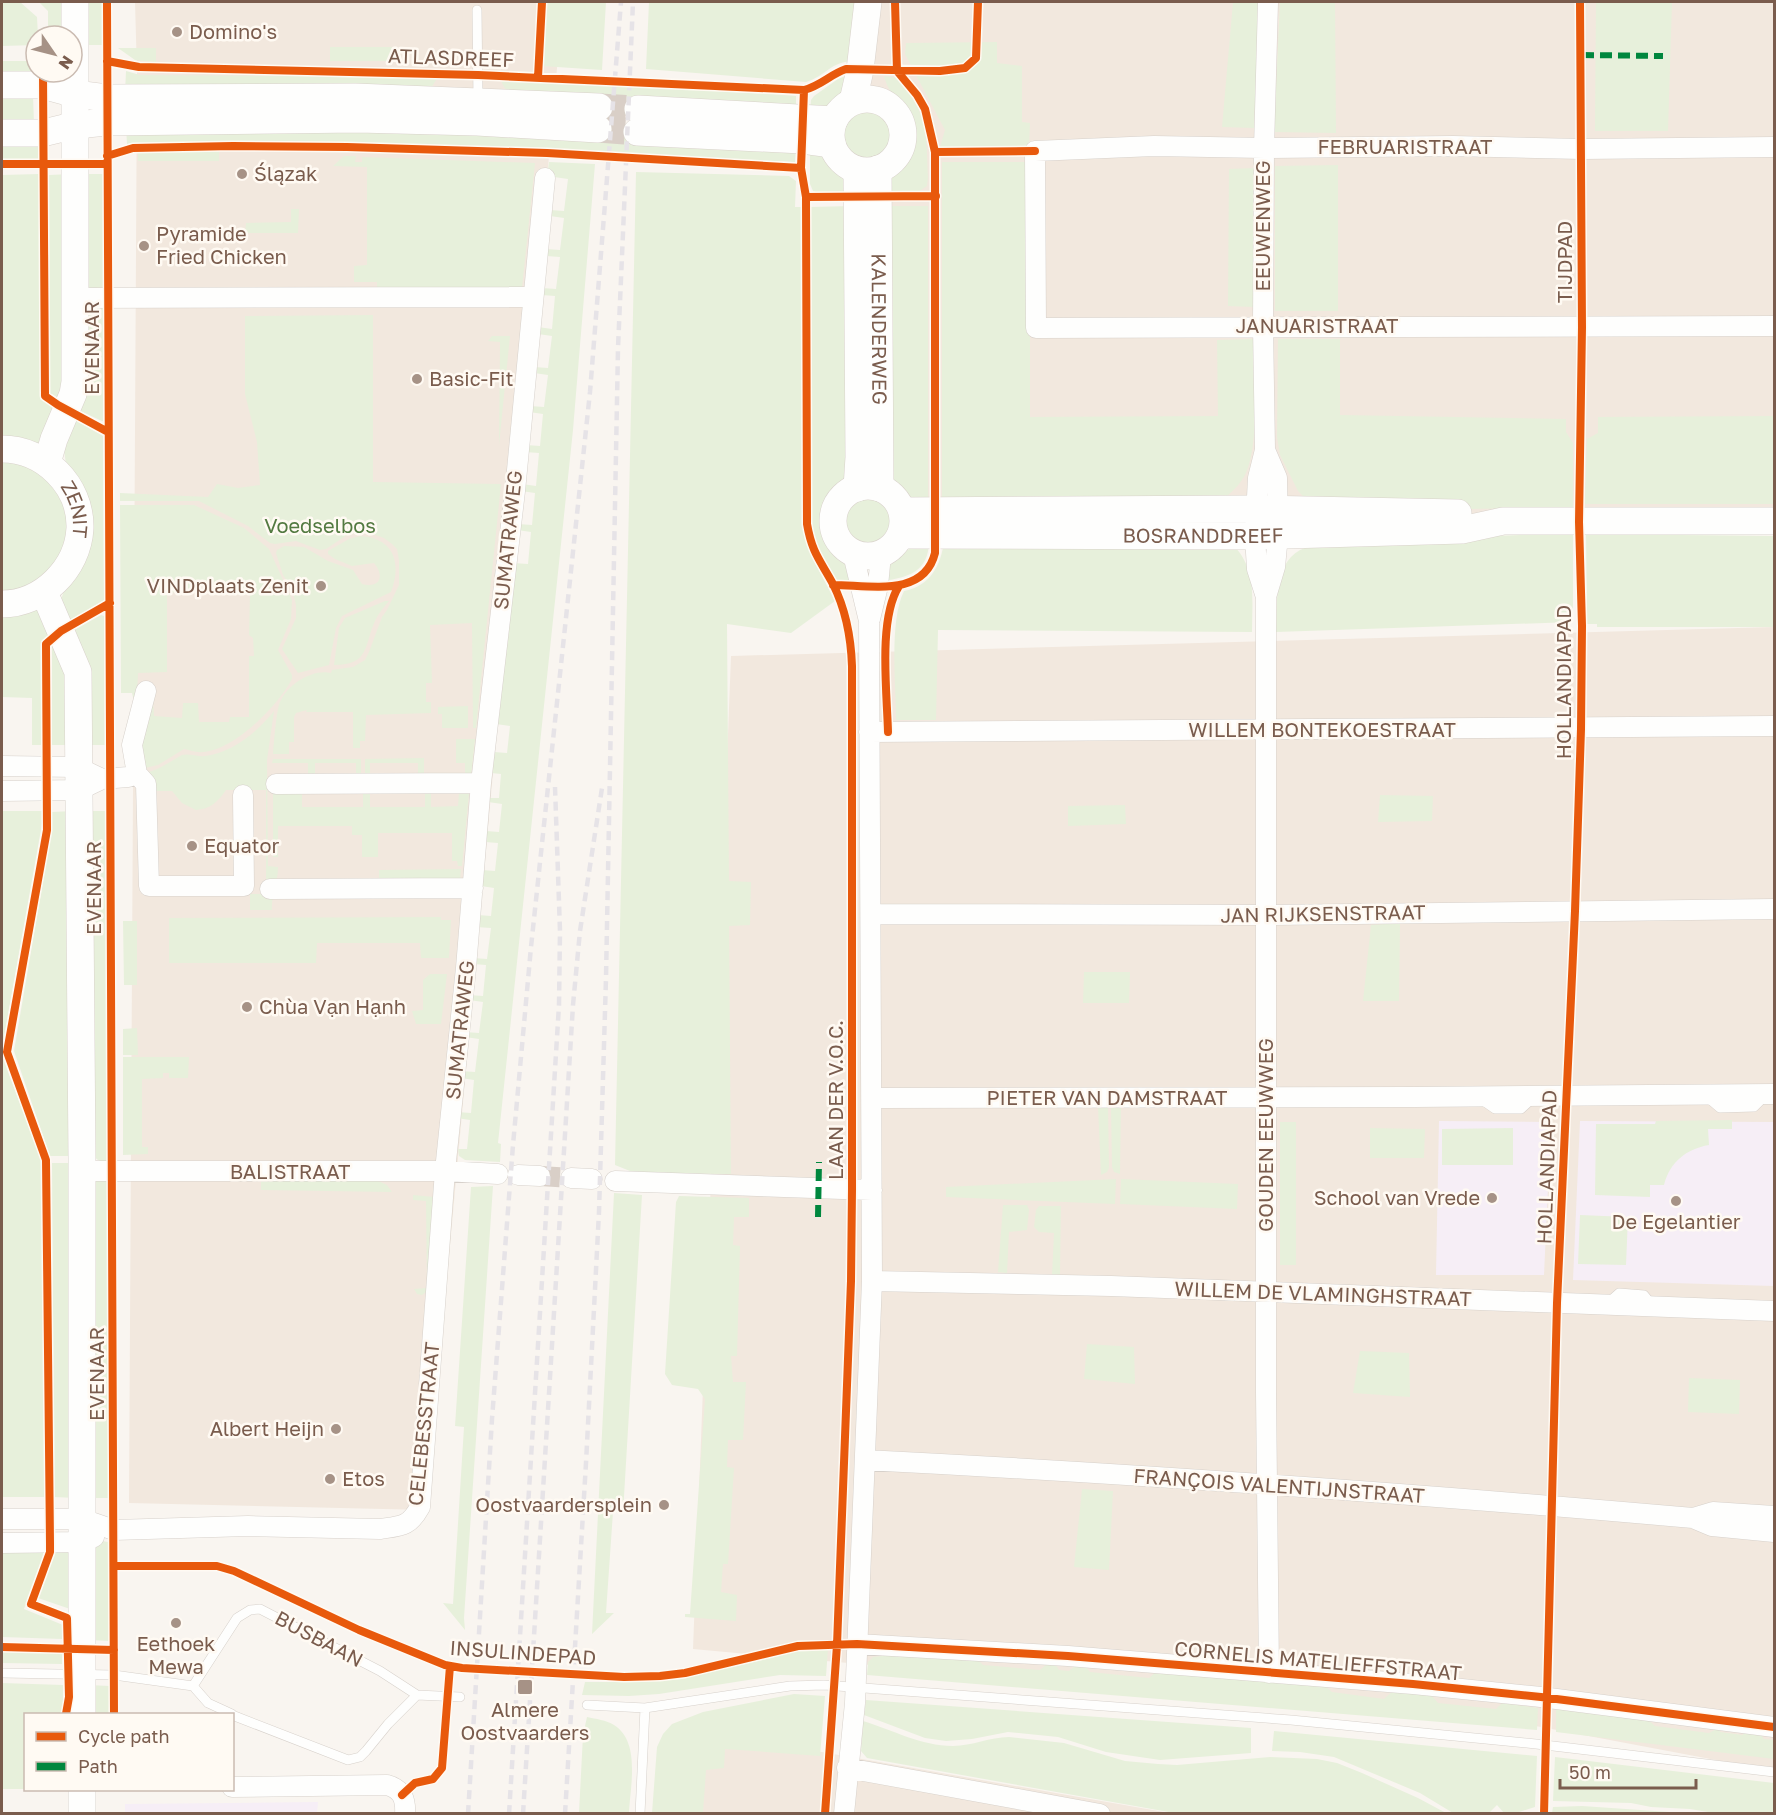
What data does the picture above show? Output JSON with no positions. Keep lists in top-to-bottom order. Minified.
{"streets":{"main road":["KALENDERWEG","EVENAAR","ZENIT","BOSRANDDREEF"],"street":["FEBRUARISTRAAT","EEUWENWEG","JANUARISTRAAT","SUMATRAWEG","WILLEM BONTEKOESTRAAT","JAN RIJKSENSTRAAT","PIETER VAN DAMSTRAAT","LAAN DER V.O.C.","GOUDEN EEUWWEG","BALISTRAAT","WILLEM DE VLAMINGHSTRAAT","CELEBESSTRAAT","FRANÇOIS VALENTIJNSTRAAT","CORNELIS MATELIEFFSTRAAT"],"lane":["BUSBAAN"],"cycle path":["ATLASDREEF","TIJDPAD","INSULINDEPAD"]},"crossings":[["FEBRUARISTRAAT","EEUWENWEG"],["FEBRUARISTRAAT","JANUARISTRAAT"],["EEUWENWEG","JANUARISTRAAT"],["EEUWENWEG","BOSRANDDREEF"],["EEUWENWEG","GOUDEN EEUWWEG"],["KALENDERWEG","BOSRANDDREEF"],["KALENDERWEG","LAAN DER V.O.C."],["EVENAAR","ZENIT"],["EVENAAR","BALISTRAAT"],["EVENAAR","CELEBESSTRAAT"],["BOSRANDDREEF","LAAN DER V.O.C."],["BOSRANDDREEF","GOUDEN EEUWWEG"],["SUMATRAWEG","BALISTRAAT"],["SUMATRAWEG","CELEBESSTRAAT"],["WILLEM BONTEKOESTRAAT","LAAN DER V.O.C."],["WILLEM BONTEKOESTRAAT","GOUDEN EEUWWEG"],["JAN RIJKSENSTRAAT","LAAN DER V.O.C."],["JAN RIJKSENSTRAAT","GOUDEN EEUWWEG"],["PIETER VAN DAMSTRAAT","LAAN DER V.O.C."],["PIETER VAN DAMSTRAAT","GOUDEN EEUWWEG"],["LAAN DER V.O.C.","WILLEM DE VLAMINGHSTRAAT"],["LAAN DER V.O.C.","FRANÇOIS VALENTIJNSTRAAT"],["LAAN DER V.O.C.","CORNELIS MATELIEFFSTRAAT"],["GOUDEN EEUWWEG","WILLEM DE VLAMINGHSTRAAT"],["GOUDEN EEUWWEG","FRANÇOIS VALENTIJNSTRAAT"],["GOUDEN EEUWWEG","CORNELIS MATELIEFFSTRAAT"],["BALISTRAAT","CELEBESSTRAAT"]],"parks":["Voedselbos"],"places":{"other":["Domino's","Ślązak","Pyramide Fried Chicken","Basic-Fit","VINDplaats Zenit","Equator","Chùa Vạn Hạnh","School van Vrede","De Egelantier","Albert Heijn","Etos","Oostvaardersplein","Eethoek Mewa"],"transit":["Almere Oostvaarders"]},"legend":["Cycle path","Path"],"scale_bar":"50 m","north":"bottom right"}
